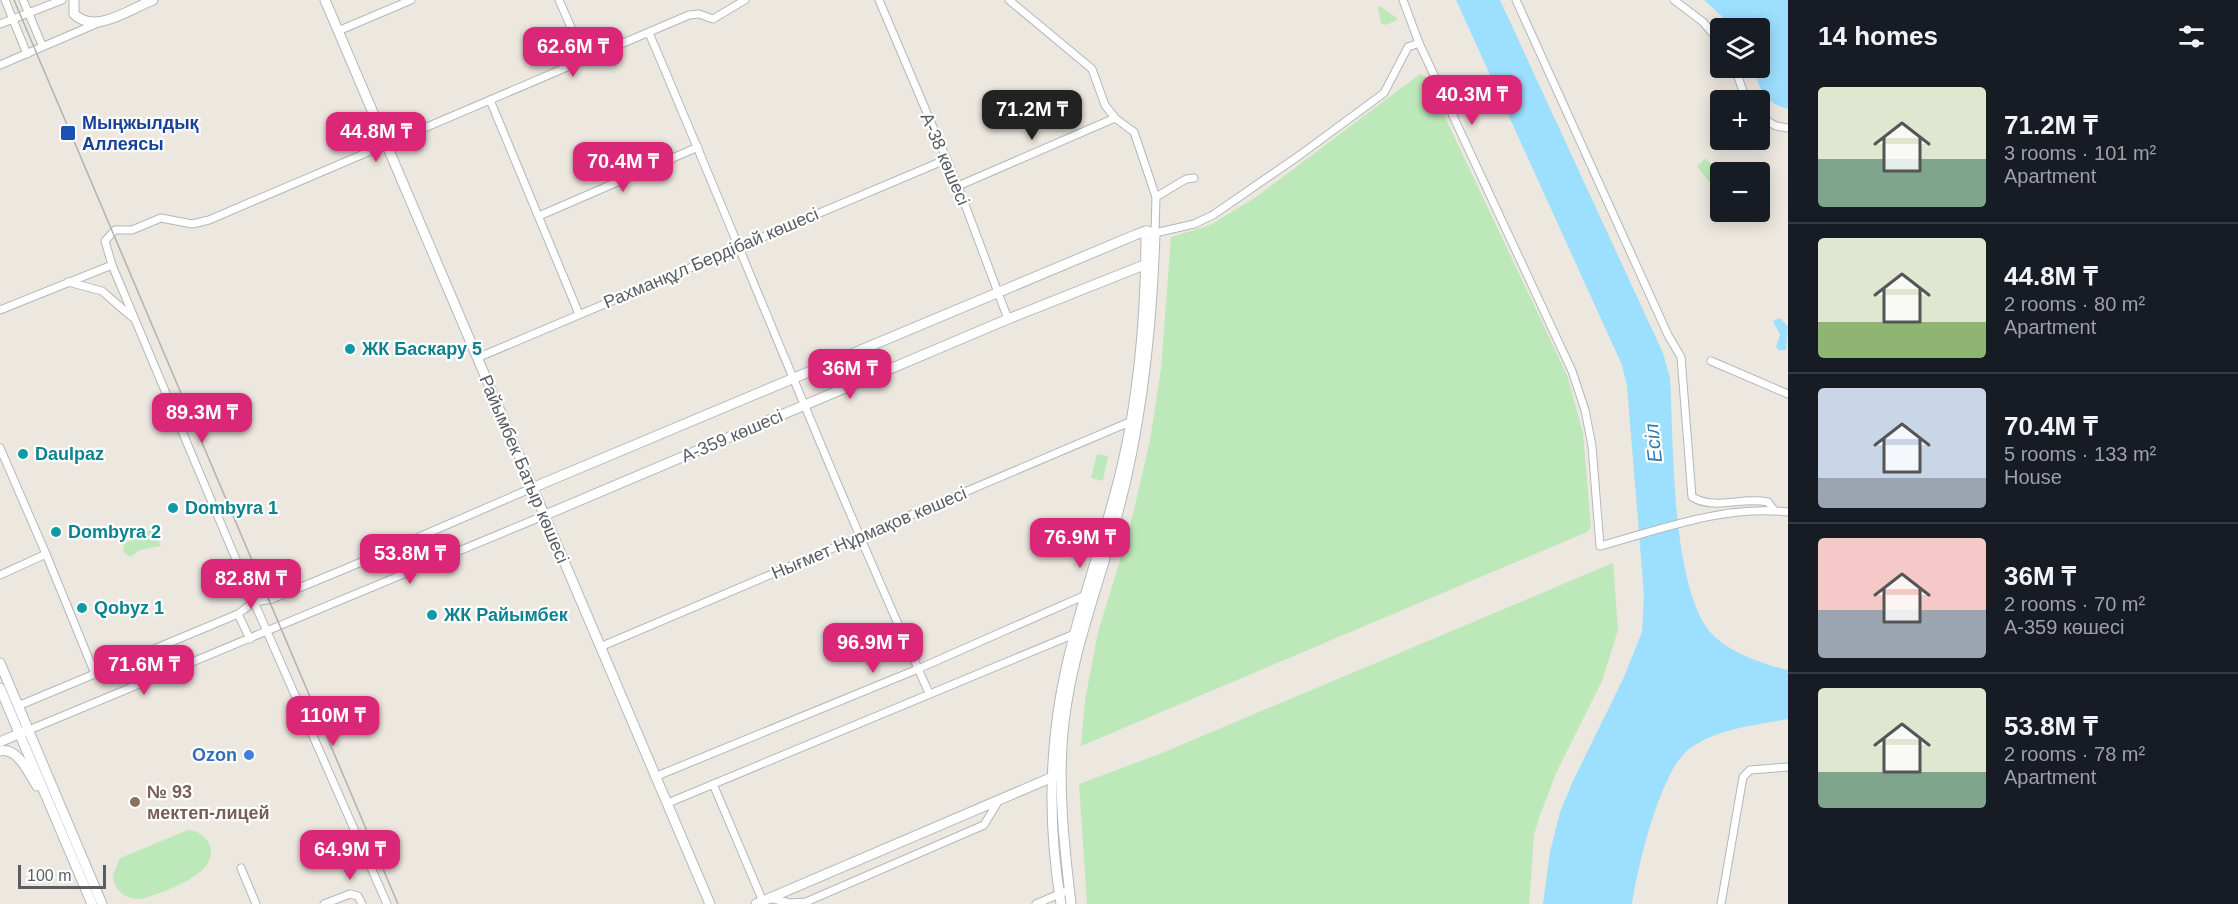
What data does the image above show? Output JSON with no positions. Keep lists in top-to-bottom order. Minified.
{"streets":{"street":["А-38 көшесі","Рахманқұл Бердібай көшесі","А-359 көшесі","Райымбек Батыр көшесі","Нығмет Нұрмақов көшесі"]},"crossings":[["А-38 көшесі","Рахманқұл Бердібай көшесі"],["А-38 көшесі","А-359 көшесі"],["Рахманқұл Бердібай көшесі","Райымбек Батыр көшесі"],["А-359 көшесі","Райымбек Батыр көшесі"],["Райымбек Батыр көшесі","Нығмет Нұрмақов көшесі"]],"water":["Есіл"],"places":{"transit":["Мыңжылдық Аллеясы"],"other":["ЖК Баскару 5","Daulpaz","Dombyra 1","Dombyra 2","Qobyz 1","ЖК Райымбек","Ozon","№ 93 мектеп-лицей"]},"scale_bar":"100 m","page":{"heading":"14 homes","map_buttons":["+","−"],"price":["62.6M ₸","40.3M ₸","71.2M ₸","44.8M ₸","70.4M ₸","36M ₸","89.3M ₸","76.9M ₸","53.8M ₸","82.8M ₸","96.9M ₸","71.6M ₸","110M ₸","64.9M ₸"],"list":[{"name":"71.2M ₸","note":"3 rooms · 101 m² · Apartment"},{"name":"44.8M ₸","note":"2 rooms · 80 m² · Apartment"},{"name":"70.4M ₸","note":"5 rooms · 133 m² · House"},{"name":"36M ₸","note":"2 rooms · 70 m² · А-359 көшесі"},{"name":"53.8M ₸","note":"2 rooms · 78 m² · Apartment"}],"scale":"100 m"}}
